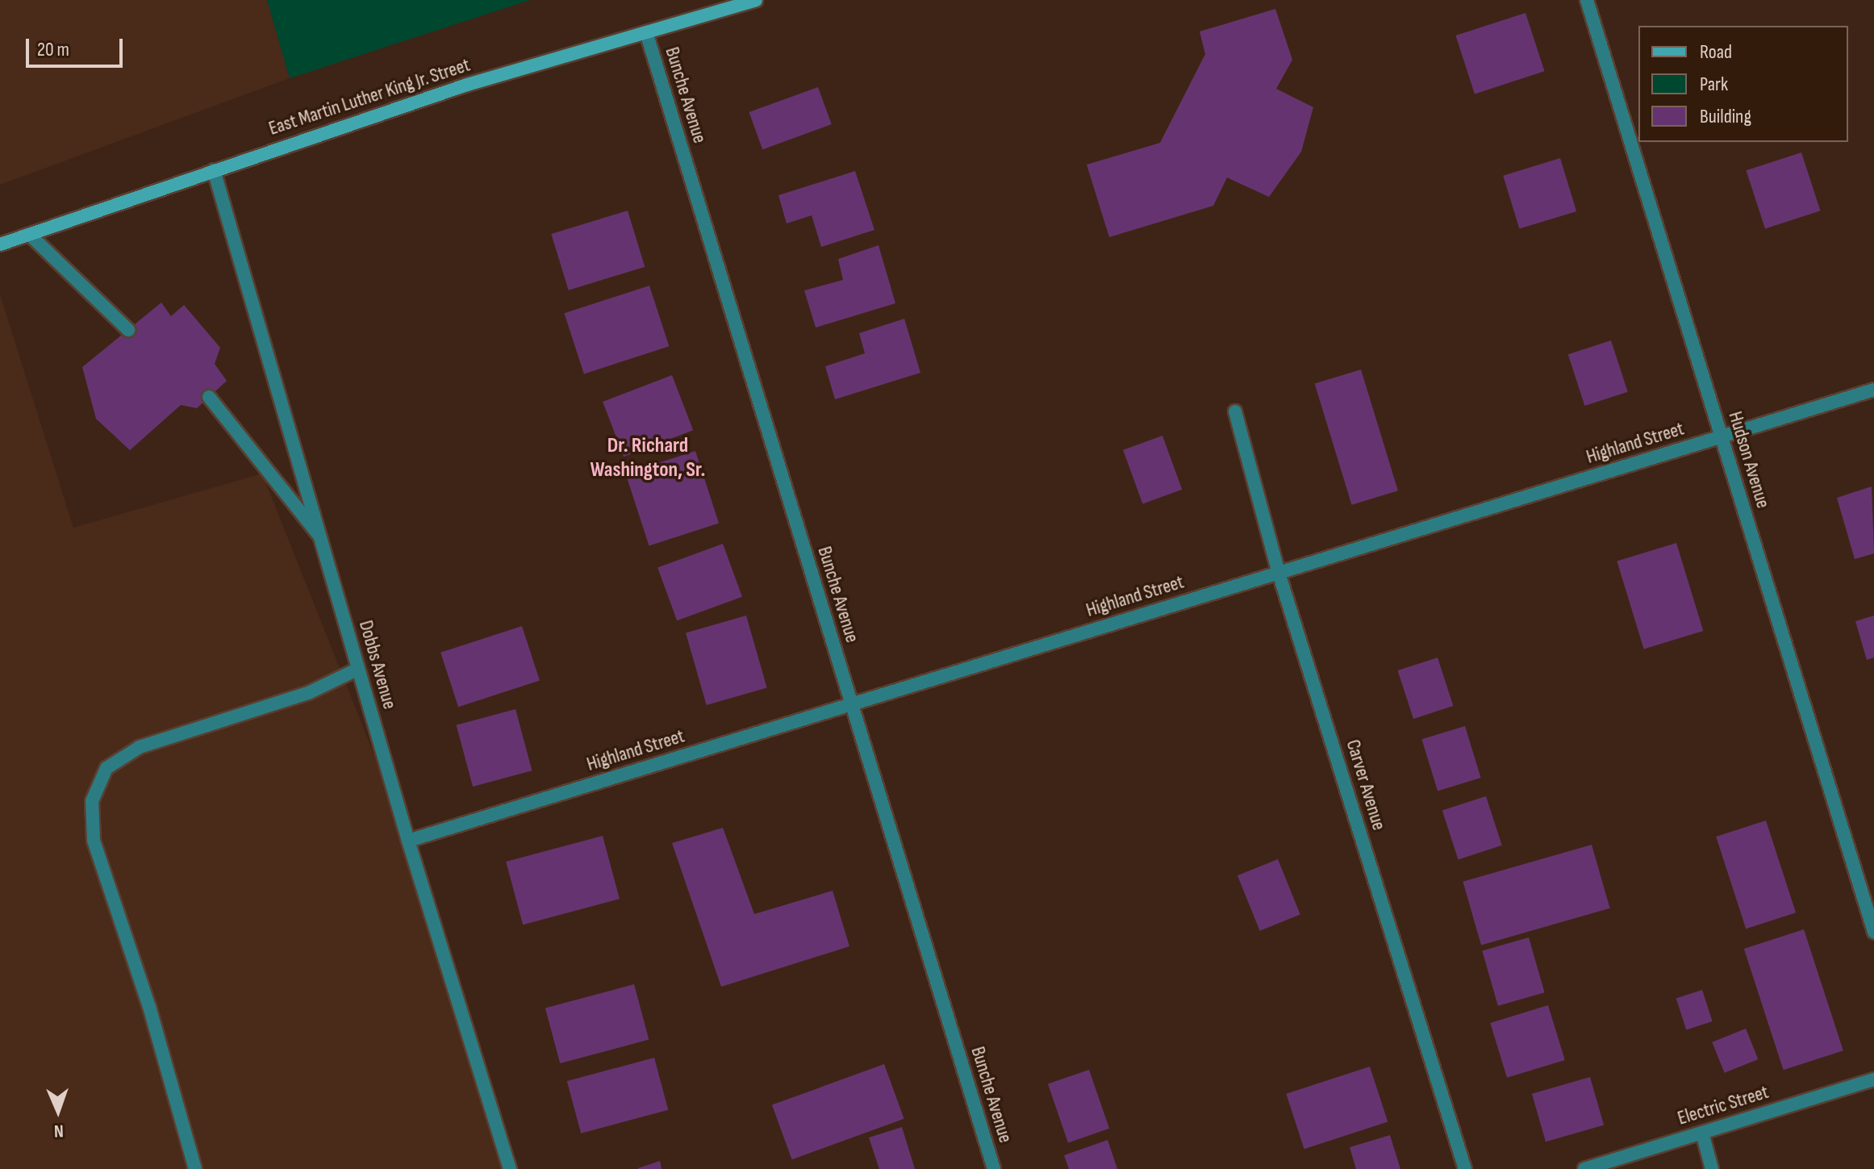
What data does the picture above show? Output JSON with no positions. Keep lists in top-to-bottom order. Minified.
{"streets":{"main road":["East Martin Luther King Jr. Street"],"street":["Bunche Avenue","Highland Street","Hudson Avenue","Dobbs Avenue","Carver Avenue","Electric Street"]},"crossings":[["Bunche Avenue","East Martin Luther King Jr. Street"],["Bunche Avenue","Highland Street"],["East Martin Luther King Jr. Street","Dobbs Avenue"],["Highland Street","Hudson Avenue"],["Highland Street","Dobbs Avenue"],["Highland Street","Carver Avenue"]],"districts":["Dr. Richard Washington, Sr."],"legend":["Road","Park","Building"],"scale_bar":"20 m","north":"bottom"}
